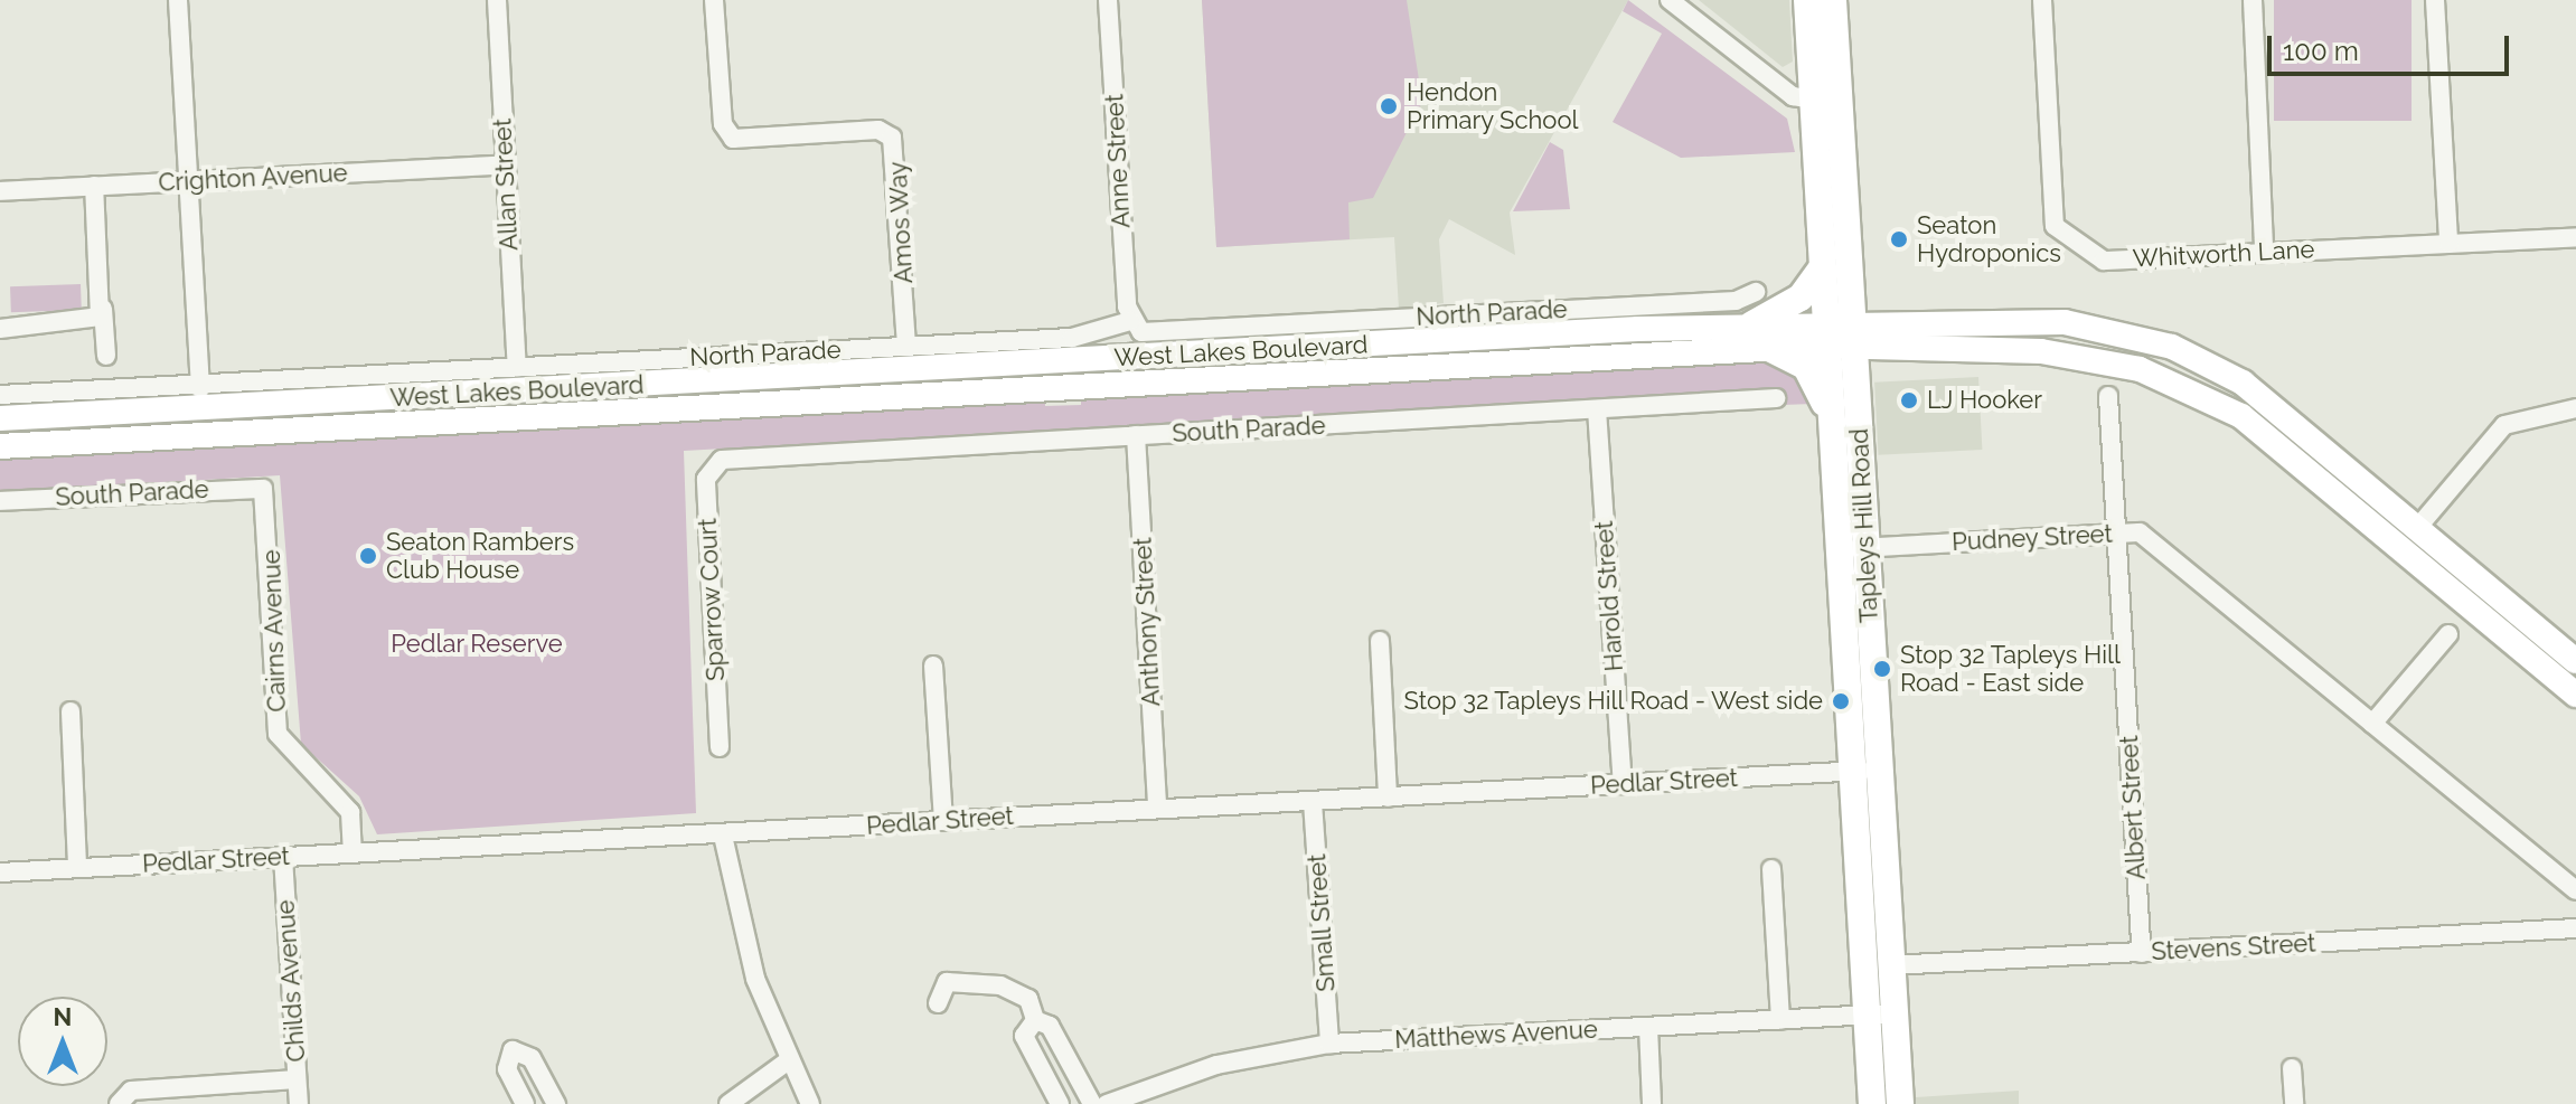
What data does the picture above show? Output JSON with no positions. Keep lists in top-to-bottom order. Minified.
{"streets":{"main road":["West Lakes Boulevard","Tapleys Hill Road"],"street":["Anne Street","Crighton Avenue","Allan Street","Amos Way","Whitworth Lane","North Parade","South Parade","Pudney Street","Harold Street","Sparrow Court","Anthony Street","Cairns Avenue","Pedlar Street","Albert Street","Small Street","Stevens Street","Childs Avenue","Matthews Avenue"]},"crossings":[["Anne Street","North Parade"],["Crighton Avenue","Allan Street"],["Allan Street","North Parade"],["Amos Way","North Parade"],["West Lakes Boulevard","Tapleys Hill Road"],["South Parade","Harold Street"],["South Parade","Sparrow Court"],["South Parade","Anthony Street"],["South Parade","Cairns Avenue"],["Tapleys Hill Road","Pudney Street"],["Tapleys Hill Road","Pedlar Street"],["Tapleys Hill Road","Stevens Street"],["Tapleys Hill Road","Matthews Avenue"],["Pudney Street","Albert Street"],["Harold Street","Pedlar Street"],["Anthony Street","Pedlar Street"],["Cairns Avenue","Pedlar Street"],["Pedlar Street","Small Street"],["Pedlar Street","Childs Avenue"],["Albert Street","Stevens Street"],["Small Street","Matthews Avenue"]],"parks":["Pedlar Reserve"],"places":["Hendon Primary School","Seaton Hydroponics","LJ Hooker","Seaton Rambers Club House","Stop 32 Tapleys Hill Road - East side","Stop 32 Tapleys Hill Road - West side"],"scale_bar":"100 m","north":"top"}
